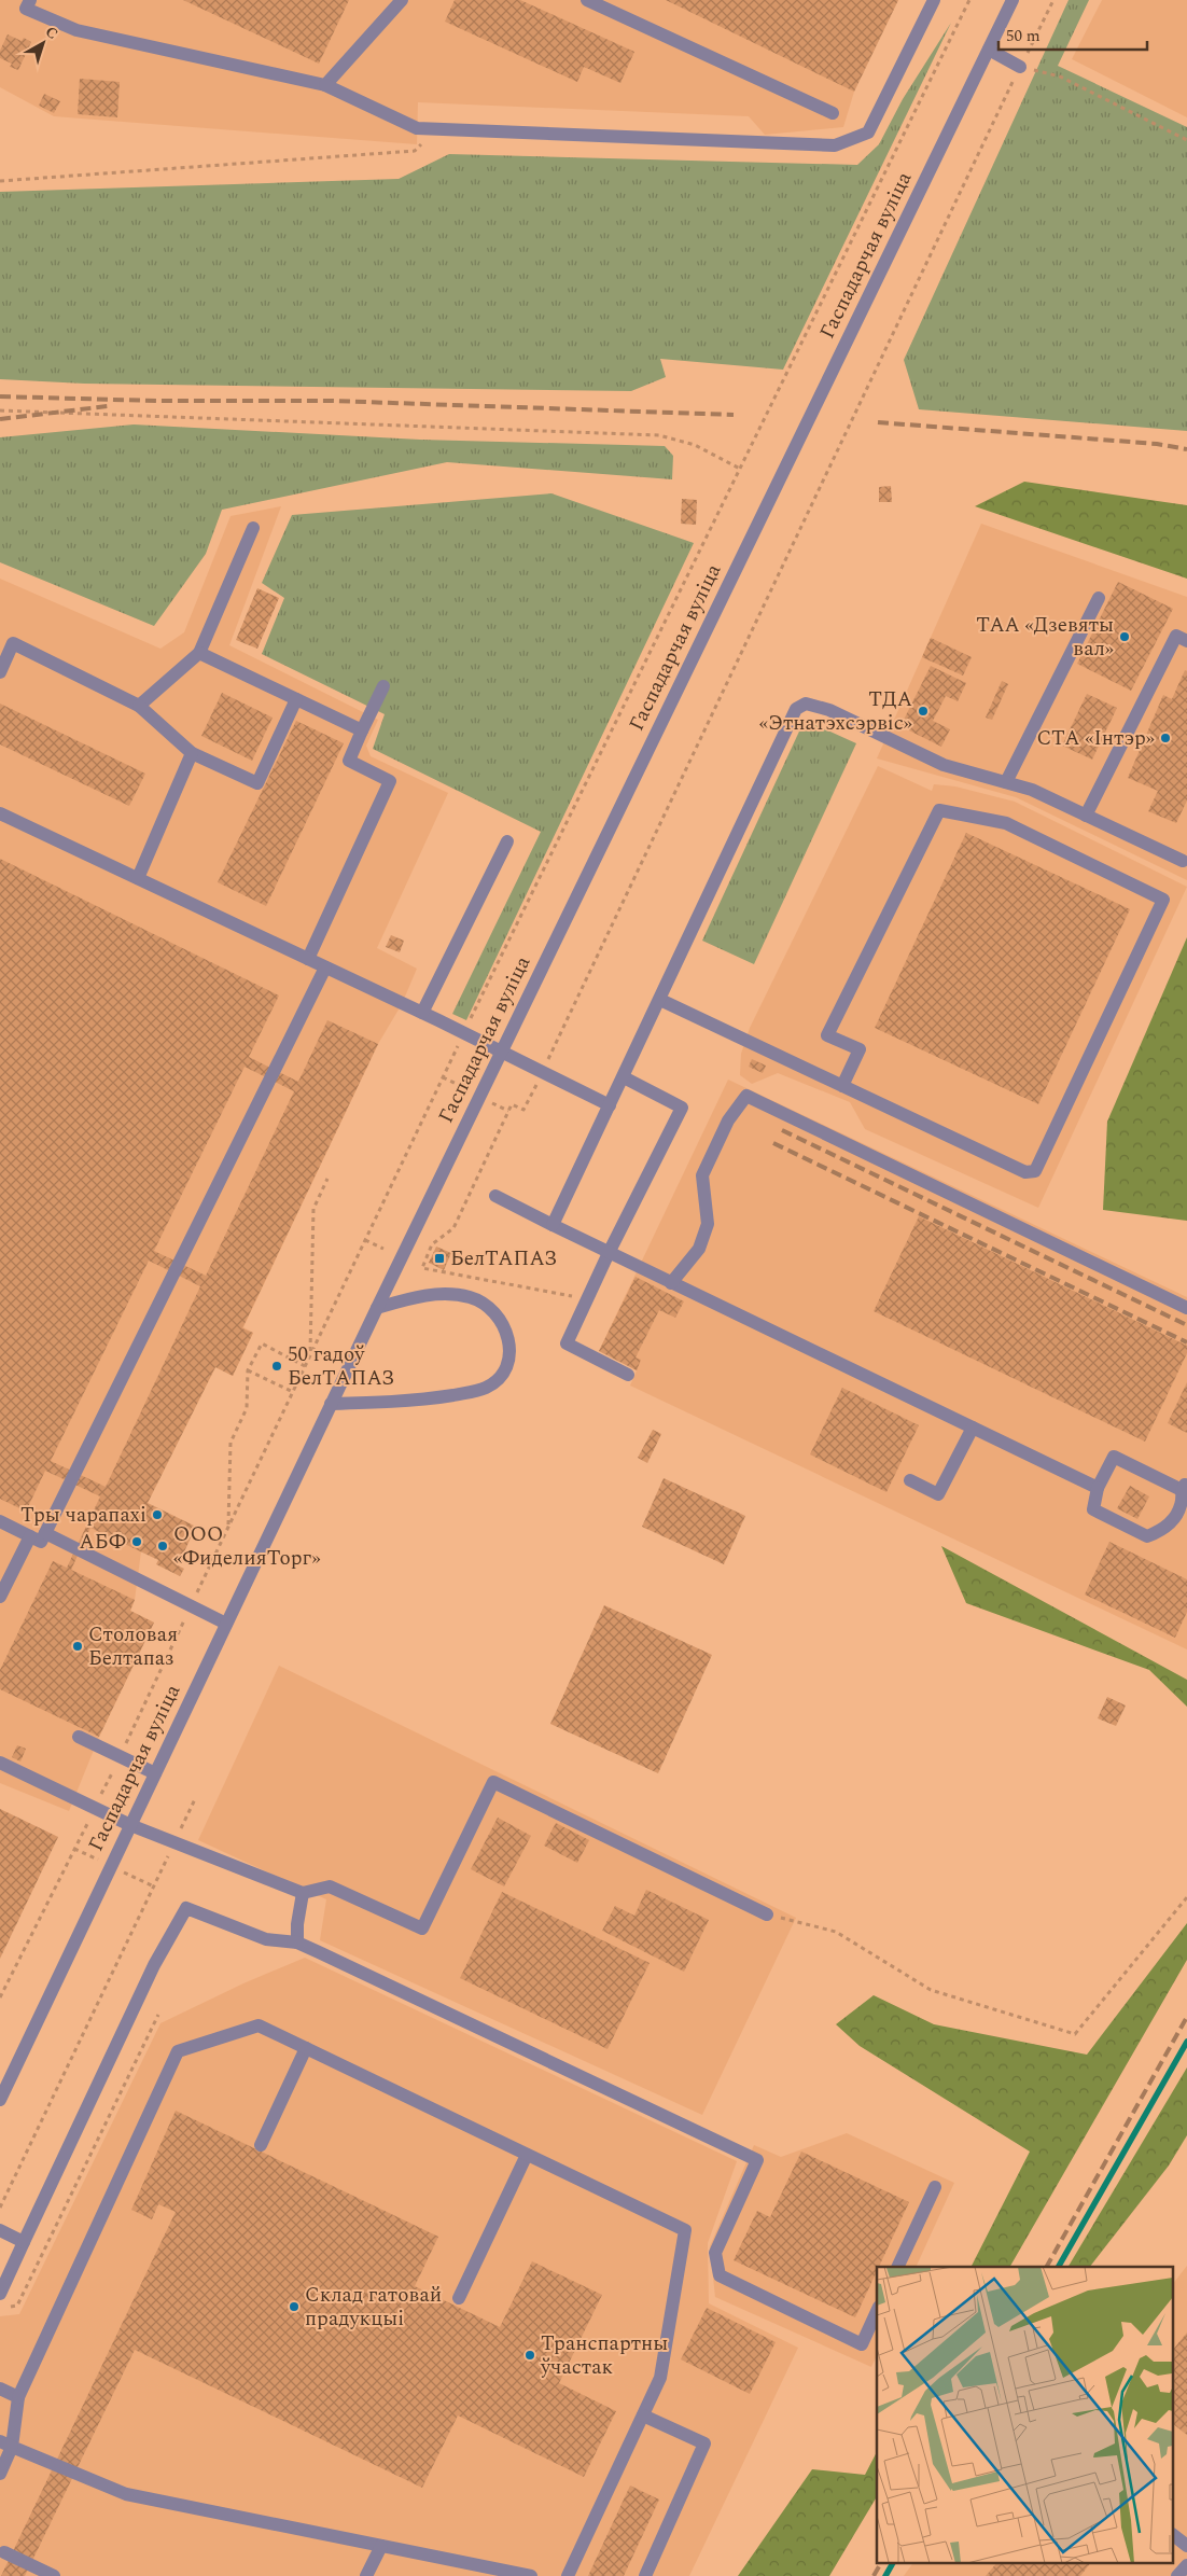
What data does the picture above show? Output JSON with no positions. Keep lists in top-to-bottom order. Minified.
{"streets":{"street":["Гаспадарчая вуліца"]},"places":{"other":["ТАА «Дзевяты вал»","ТДА «Этнатэхсэрвіс»","СТА «Інтэр»","50 гадоў БелТАПАЗ","Тры чарапахі","АБФ","ООО «ФиделияТорг»","Столовая Белтапаз","Склад гатовай прадукцыі","Транспартны ўчастак"],"transit":["БелТАПАЗ"]},"scale_bar":"50 m","north":"top right"}
